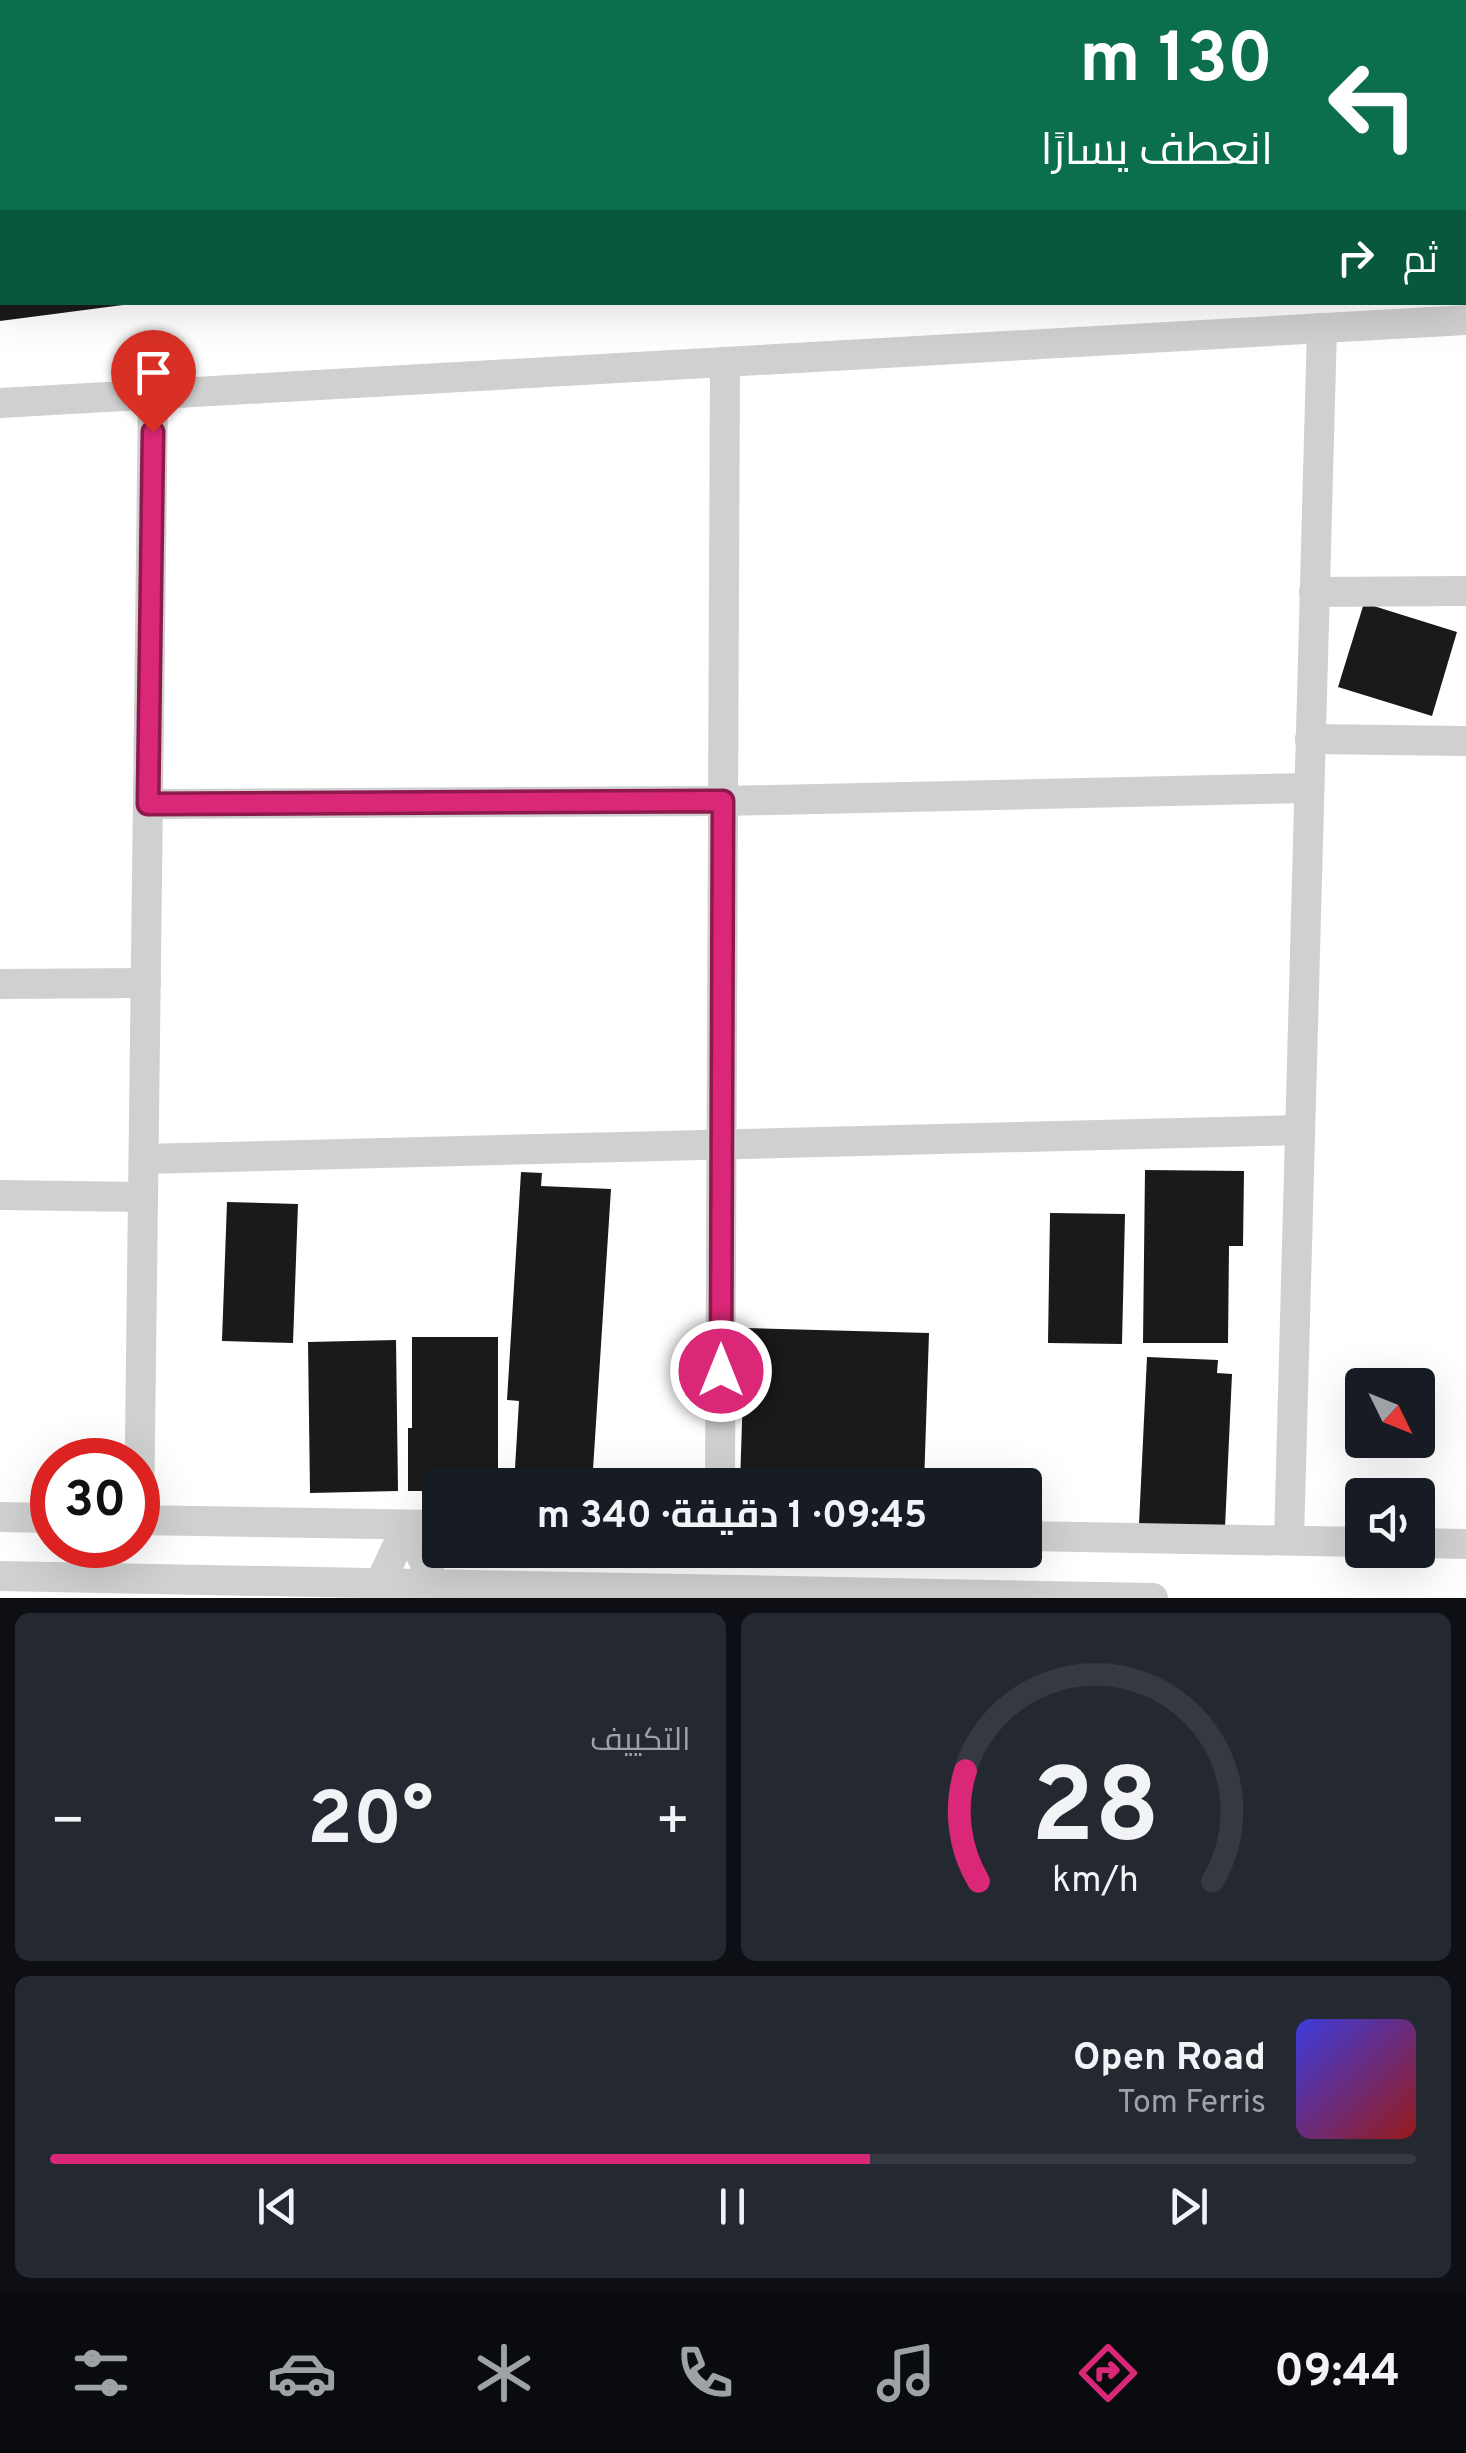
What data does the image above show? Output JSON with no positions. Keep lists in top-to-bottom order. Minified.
{"north":"bottom right","page":{"turn":["130 m","انعطف يسارًا"],"then":"ثم","limit":"30","trip":"09:45 · 1 دقيقة · 340 m","tile":"التكييف","heat":["−","20°","+"],"song":["Open Road","Tom Ferris"],"tabs":"09:44","gauge":["28","km/h"]}}
